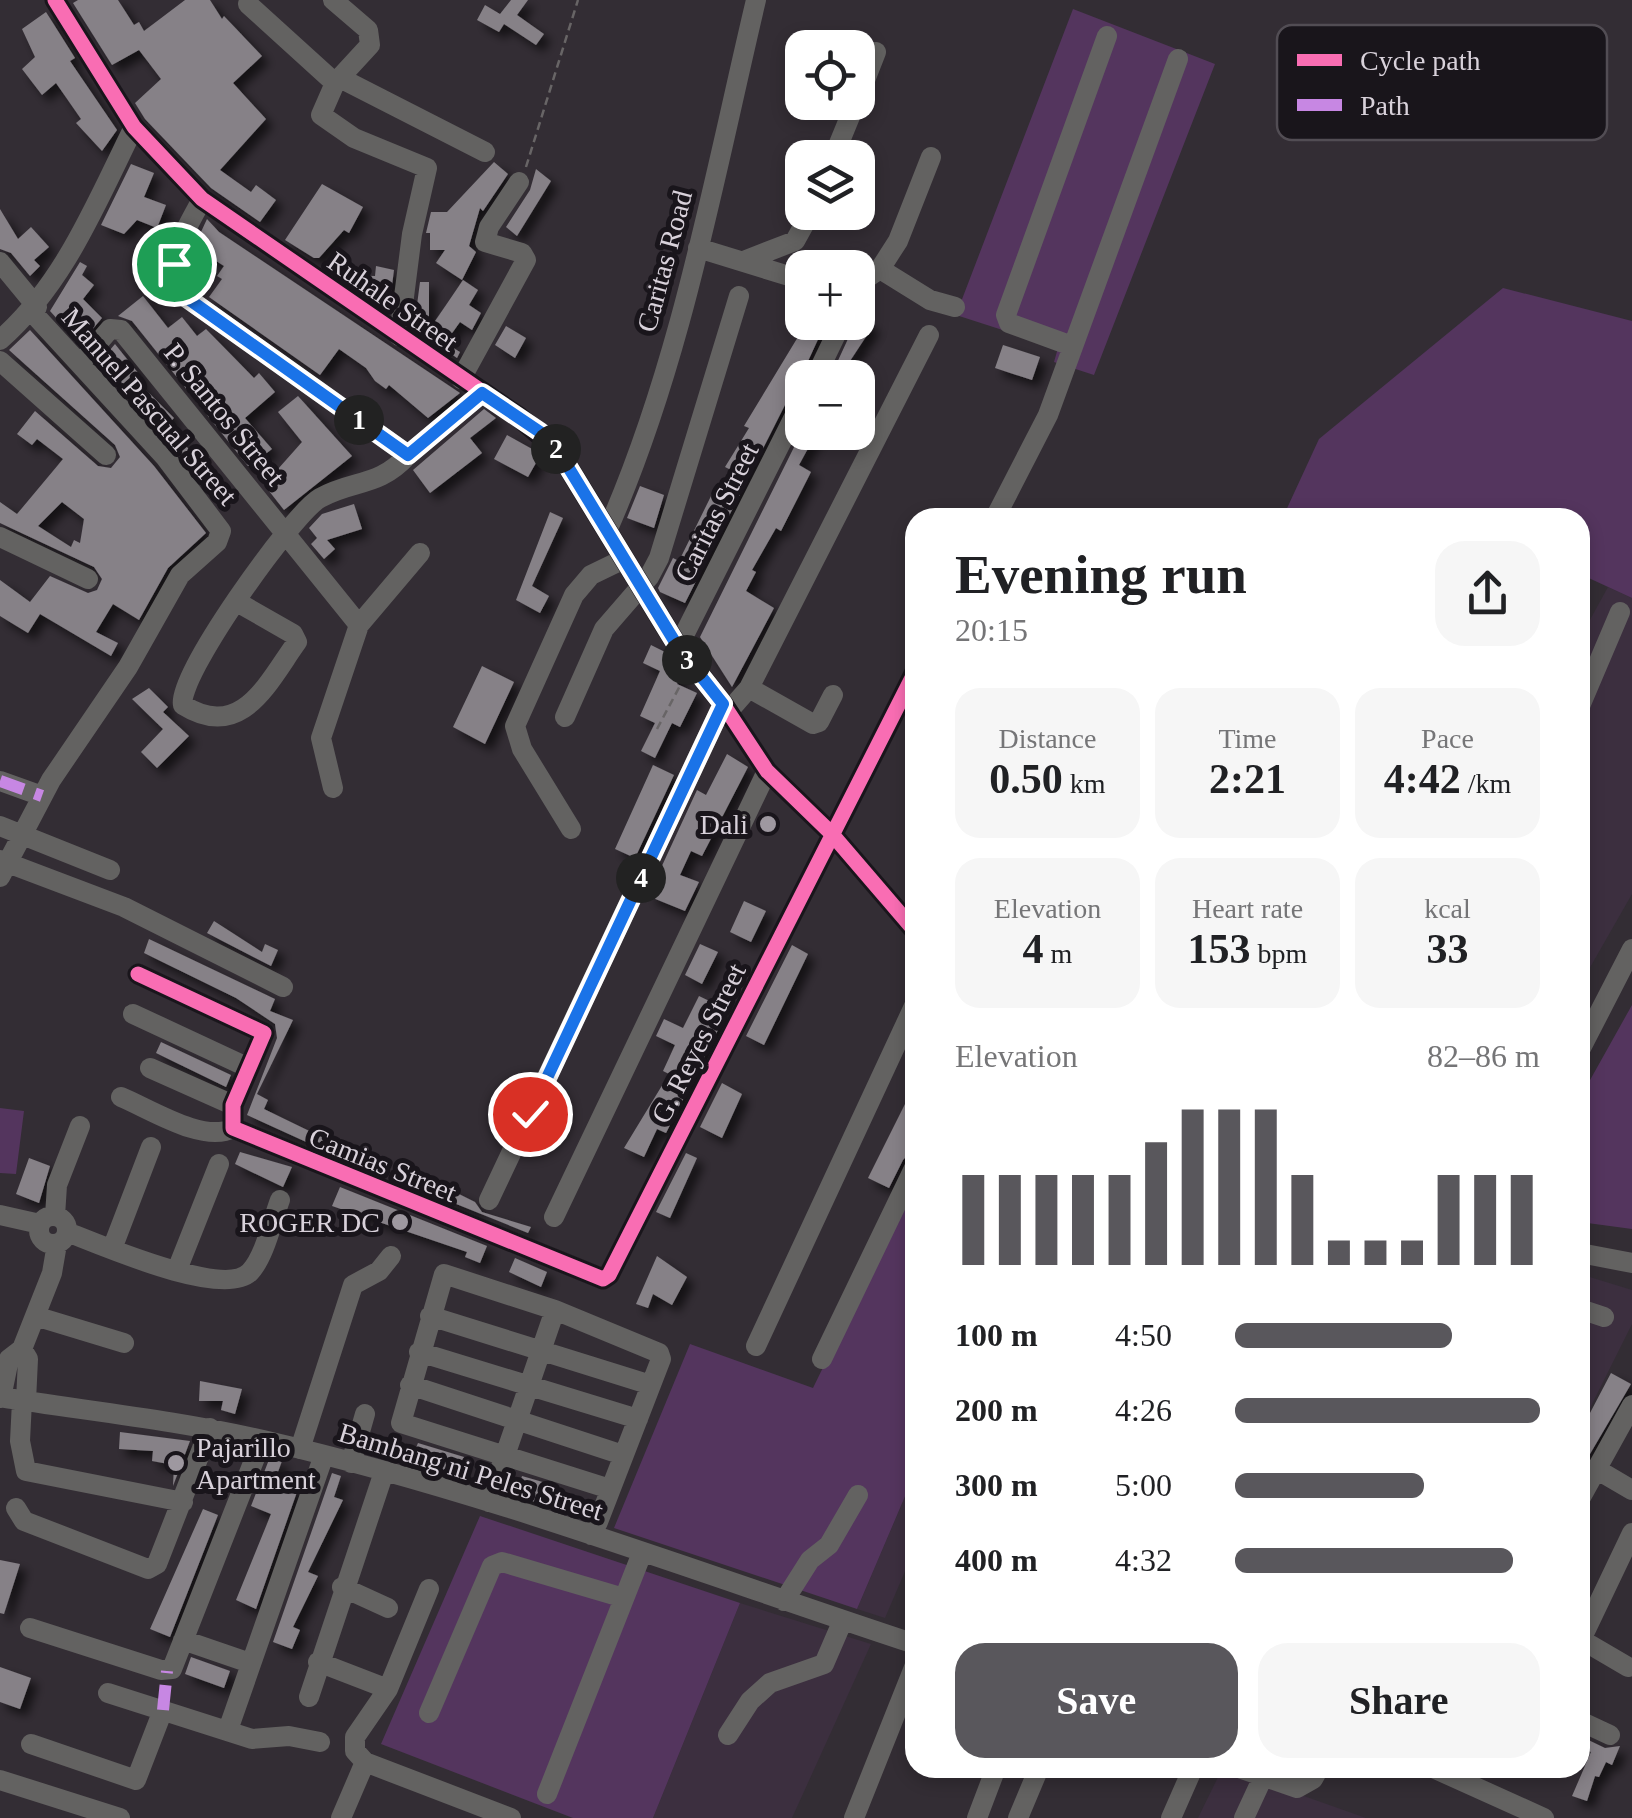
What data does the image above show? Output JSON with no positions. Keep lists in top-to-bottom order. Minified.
{"streets":{"street":["Caritas Road","Ruhale Street","Manuel Pascual Street","P. Santos Street","Caritas Street","G. Reyes Street","Camias Street","Bambang ni Peles Street"]},"crossings":[["Caritas Road","Ruhale Street"],["Ruhale Street","Caritas Street"],["Ruhale Street","G. Reyes Street"],["Manuel Pascual Street","P. Santos Street"],["G. Reyes Street","Camias Street"]],"places":["Dali","ROGER DC","Pajarillo Apartment"],"legend":["Cycle path","Path"],"page":{"map_buttons":["+","−"],"pins":["1","2","3","4"],"heading":["Evening run","20:15"],"stats":[["Distance","0.50 km"],["Time","2:21"],["Pace","4:42 /km"],["Elevation","4 m"],["Heart rate","153 bpm"],["kcal","33"]],"chart":["Elevation","82–86 m"],"list":[{"name":"100 m","note":"4:50"},{"name":"200 m","note":"4:26"},{"name":"300 m","note":"5:00"},{"name":"400 m","note":"4:32"}],"buttons":["Save","Share"]}}
